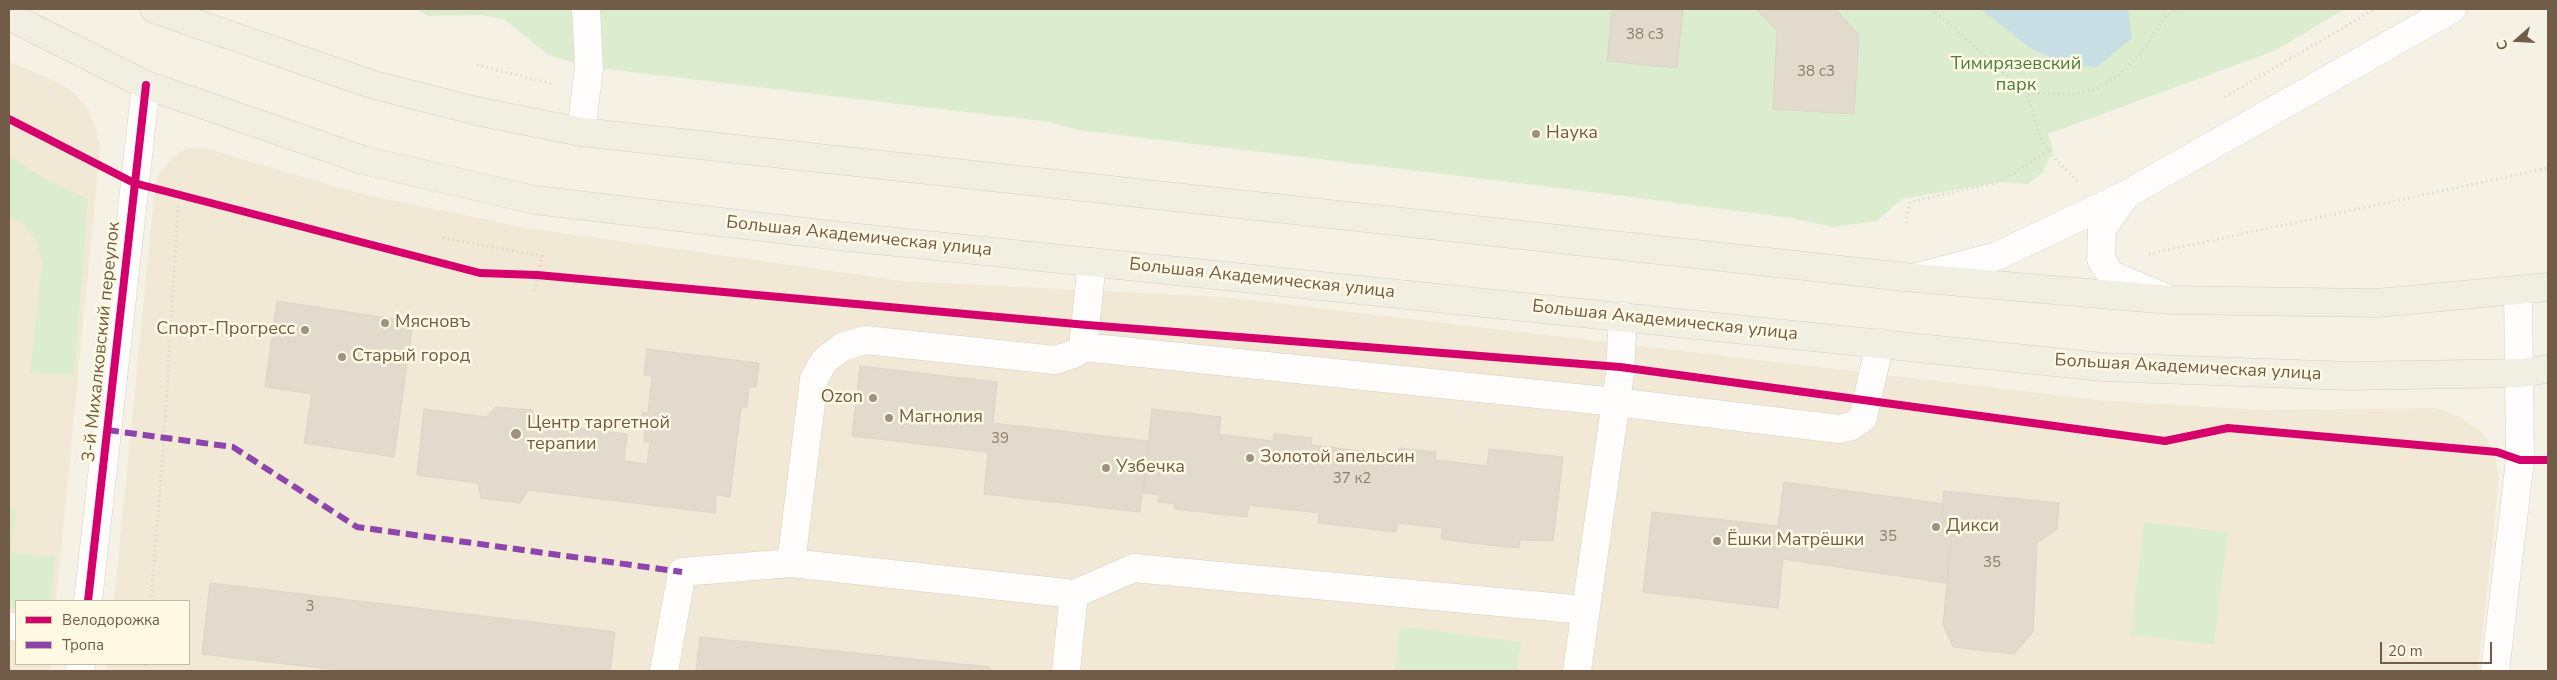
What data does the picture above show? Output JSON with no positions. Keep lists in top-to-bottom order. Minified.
{"streets":{"main road":["Большая Академическая улица"],"street":["3-й Михалковский переулок"]},"crossings":[["Большая Академическая улица","3-й Михалковский переулок"]],"parks":["Тимирязевский парк"],"places":["Наука","Мясновъ","Спорт-Прогресс","Старый город","Ozon","Магнолия","Центр таргетной терапии","Золотой апельсин","Узбечка","Дикси","Ёшки Матрёшки"],"house_numbers":["38 c3","38 c3","39","37 к2","35","35","3"],"legend":["Велодорожка","Тропа"],"scale_bar":"20 m","north":"left"}
